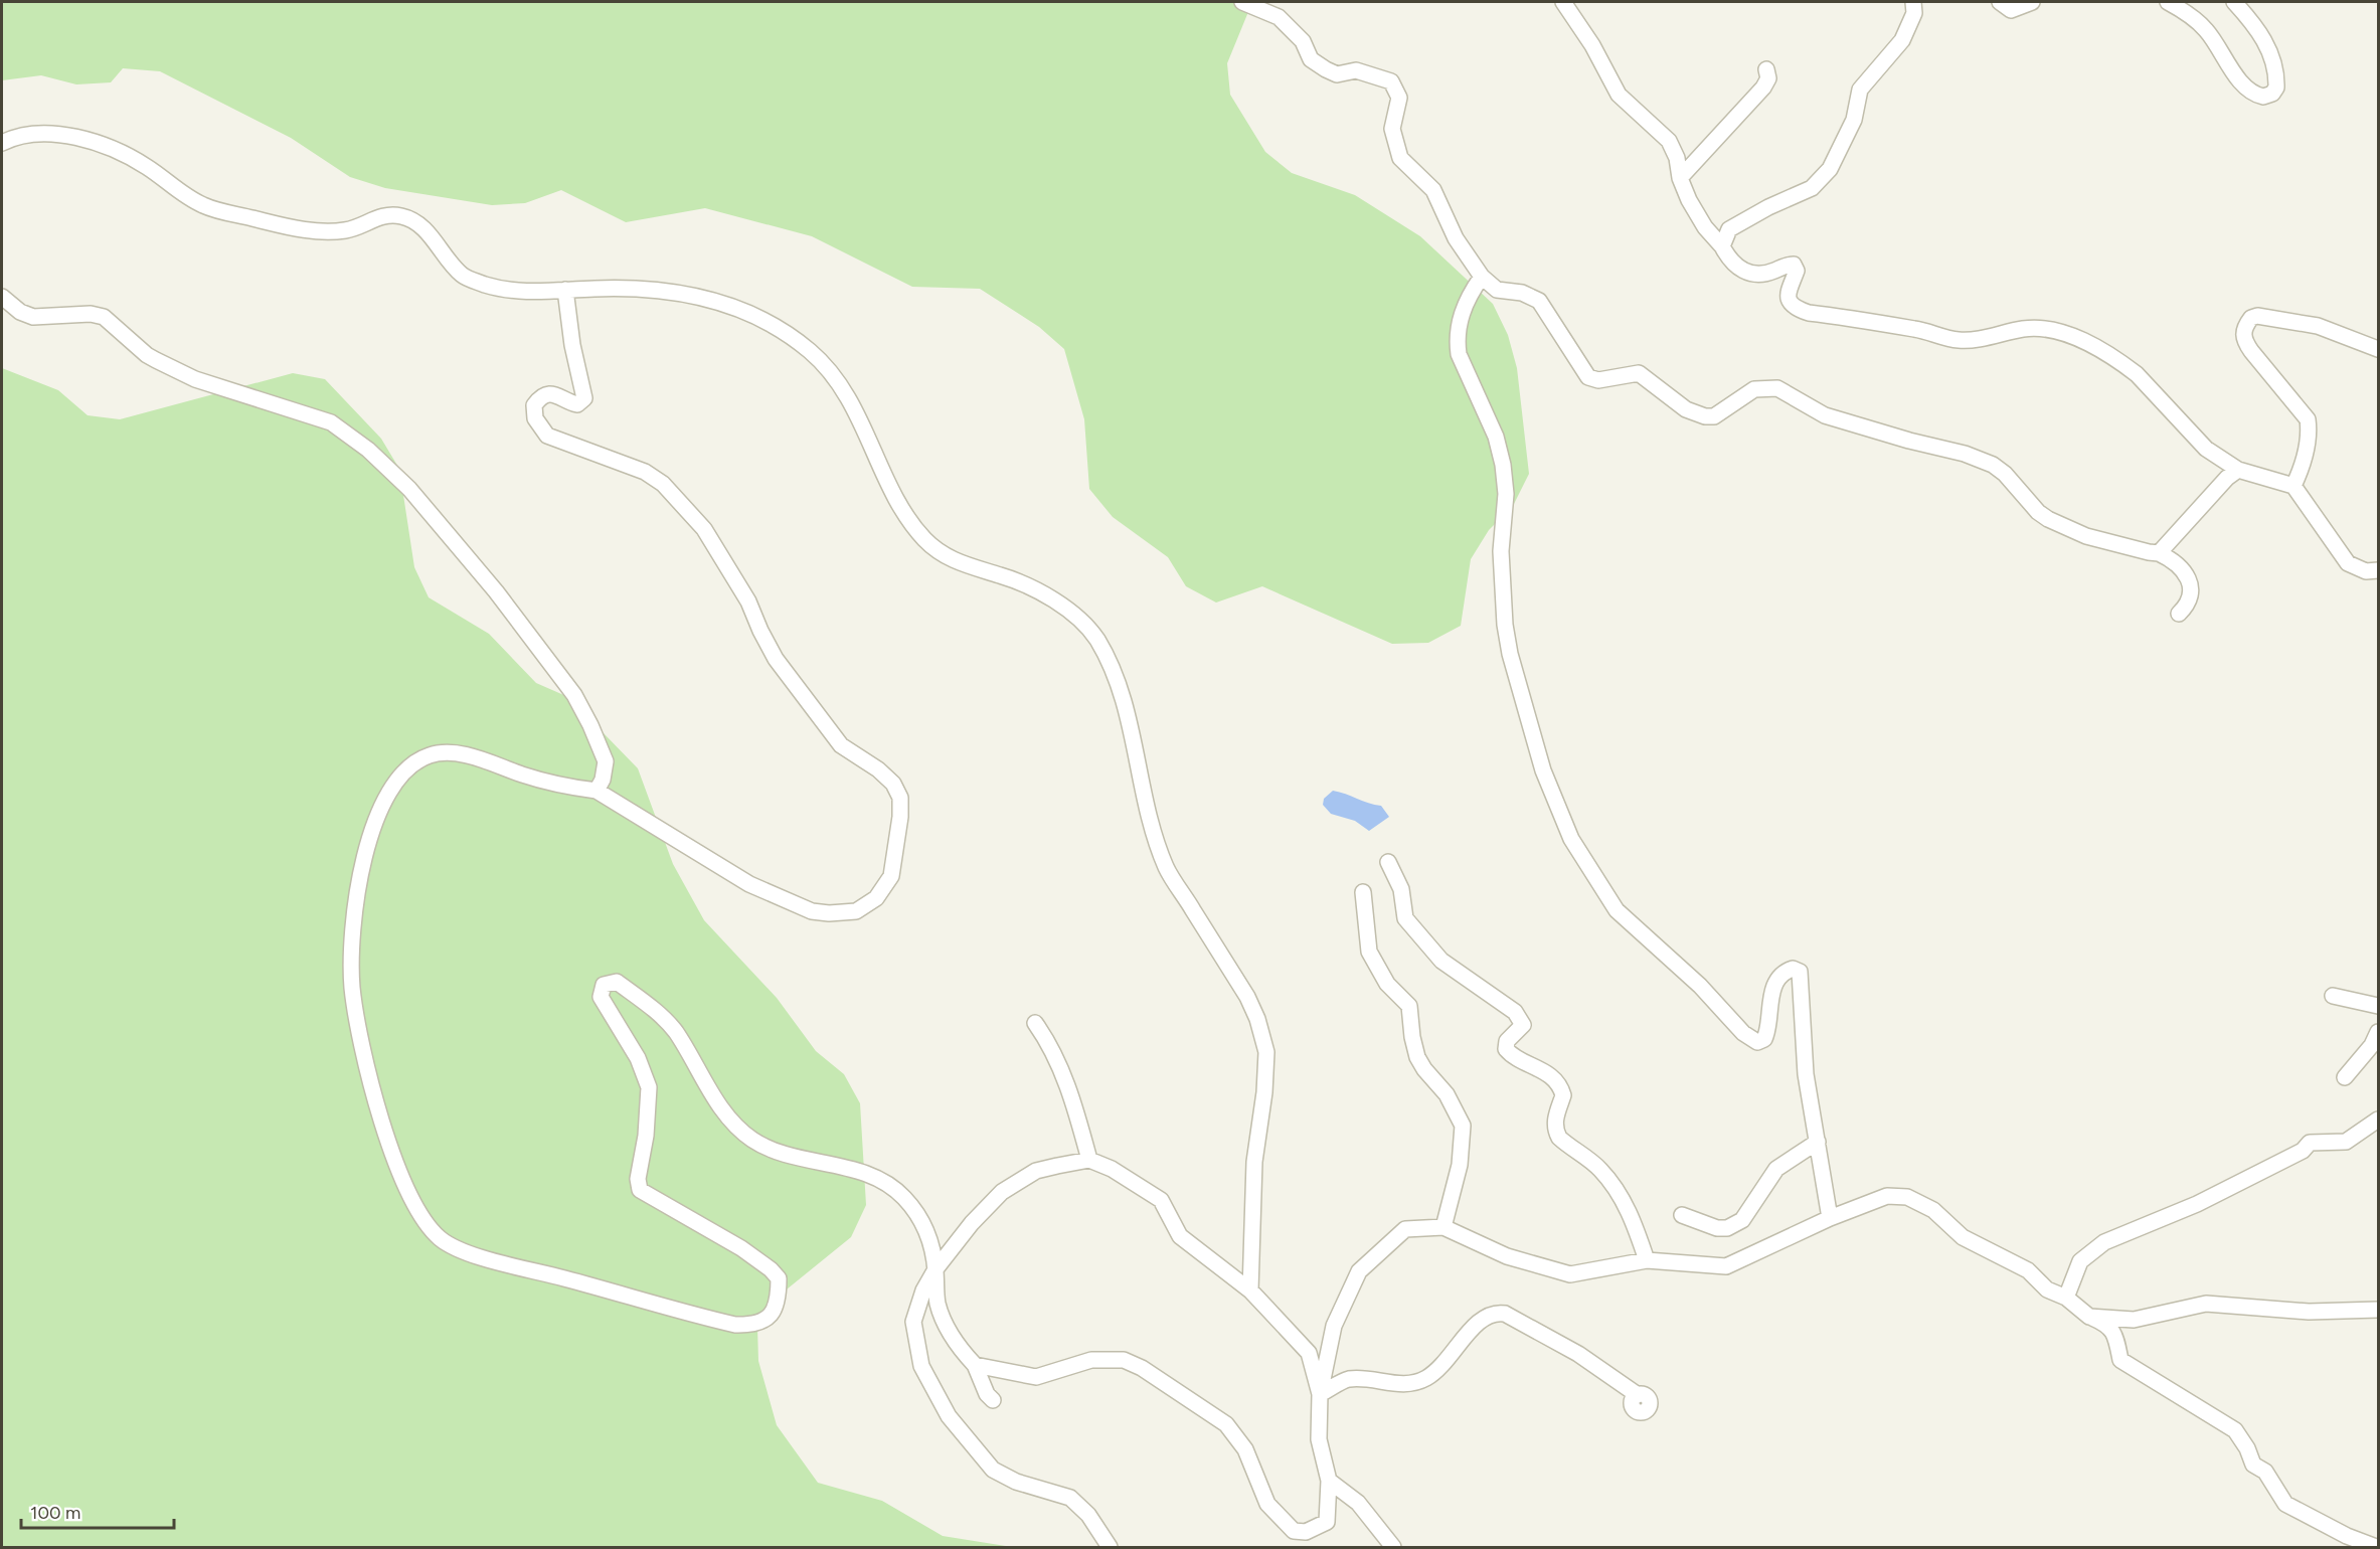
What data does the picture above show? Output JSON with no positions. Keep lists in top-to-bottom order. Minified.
{"scale_bar":"100 m"}
